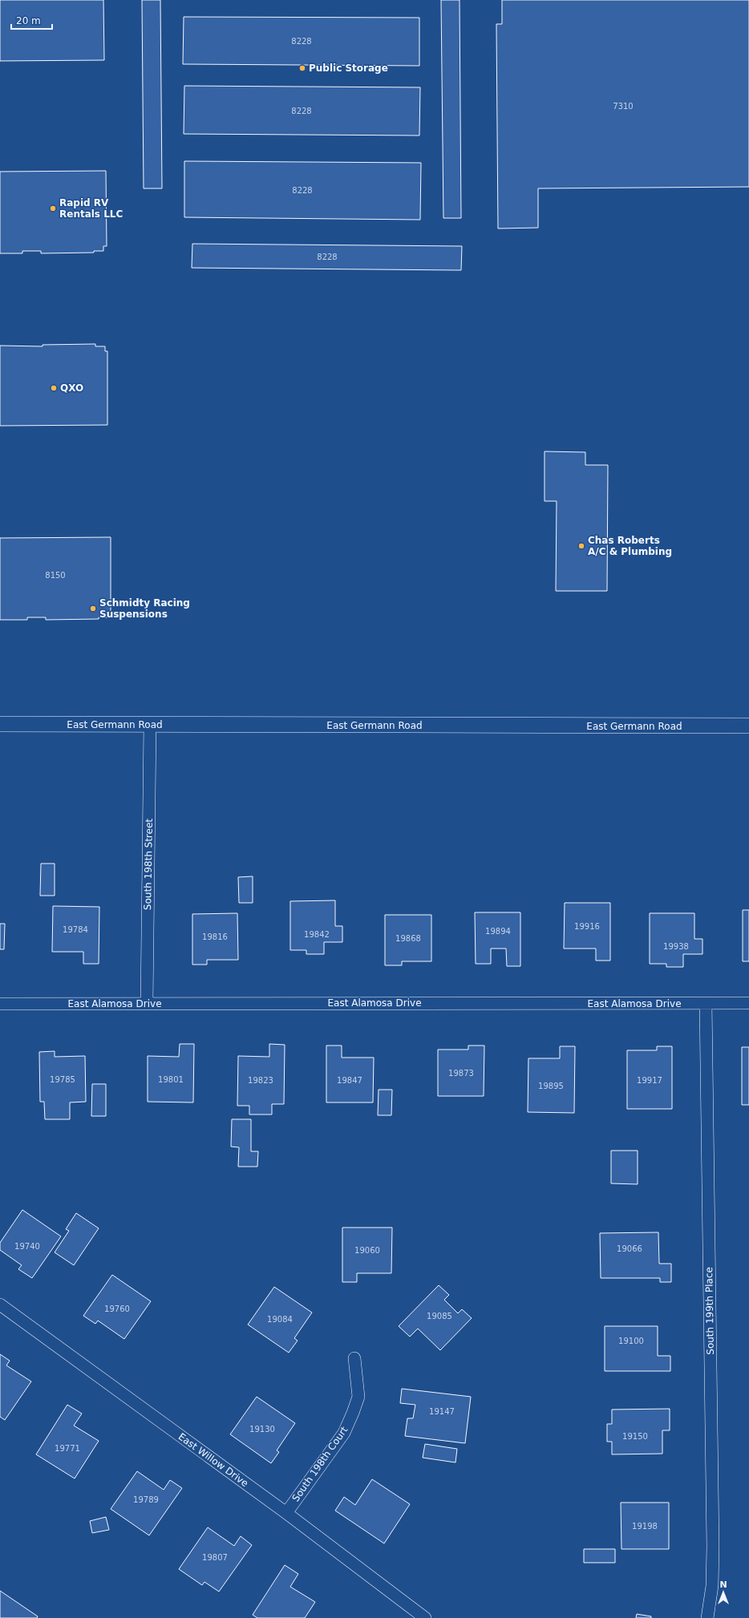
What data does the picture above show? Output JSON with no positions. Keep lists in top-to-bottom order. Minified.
{"streets":{"street":["East Germann Road","South 198th Street","East Alamosa Drive","South 199th Place","East Willow Drive","South 198th Court"]},"crossings":[["East Germann Road","South 198th Street"],["South 198th Street","East Alamosa Drive"],["East Alamosa Drive","South 199th Place"],["East Willow Drive","South 198th Court"]],"places":["Public Storage","Rapid RV Rentals LLC","QXO","Chas Roberts A/C & Plumbing","Schmidty Racing Suspensions"],"house_numbers":["8228","7310","8228","8228","8228","8150","19916","19784","19894","19842","19816","19868","19938","19873","19785","19801","19823","19847","19917","19895","19740","19066","19060","19760","19085","19084","19100","19147","19130","19150","19771","19789","19198","19807"],"scale_bar":"20 m","north":"top"}
